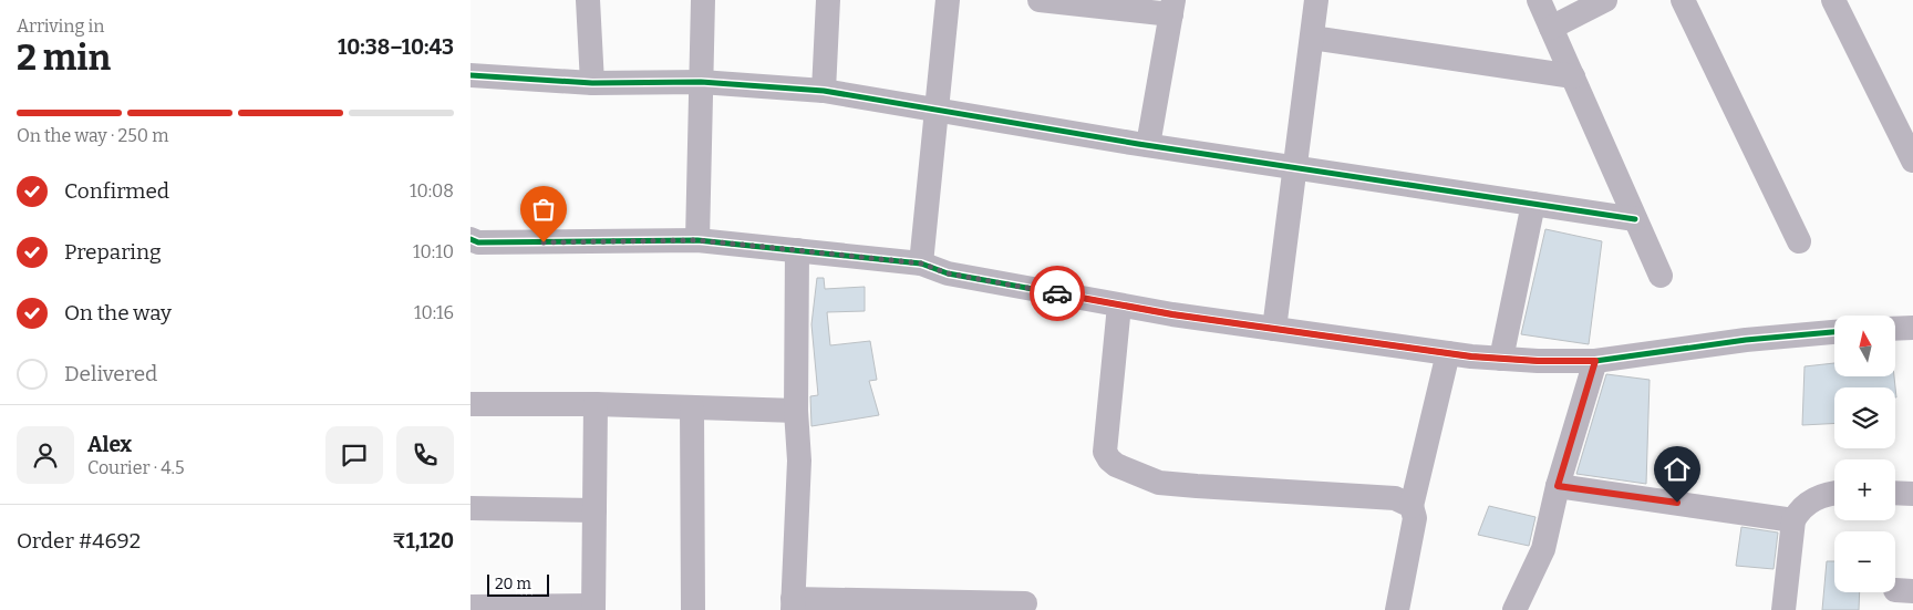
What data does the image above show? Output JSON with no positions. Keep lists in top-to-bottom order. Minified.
{"scale_bar":"20 m","north":"top","page":{"heading":["2 min","Arriving in","10:38–10:43"],"panel":["Alex","Courier · 4.5","Order #4692","₹1,120"],"bar":"On the way · 250 m","list":[["Confirmed","10:08"],["Preparing","10:10"],["On the way","10:16"],"Delivered"],"map_buttons":["+","−"],"scale":"20 m"}}
